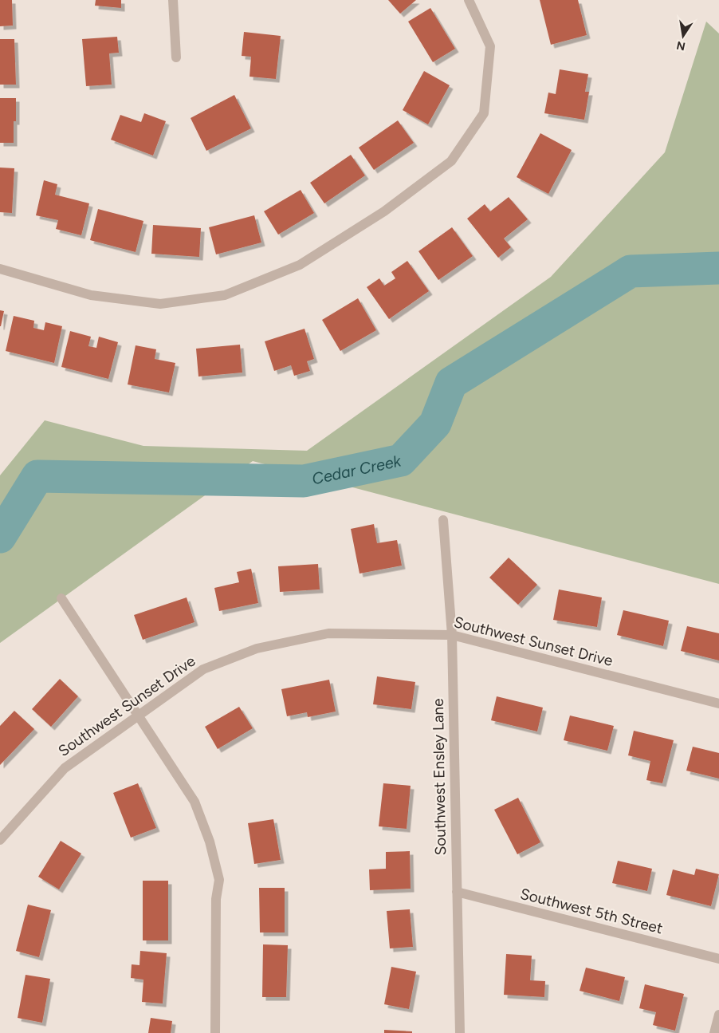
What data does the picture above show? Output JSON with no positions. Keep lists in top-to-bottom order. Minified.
{"streets":{"street":["Southwest Sunset Drive","Southwest Ensley Lane","Southwest 5th Street"]},"crossings":[["Southwest Sunset Drive","Southwest Ensley Lane"],["Southwest Ensley Lane","Southwest 5th Street"]],"water":["Cedar Creek"],"north":"bottom"}
